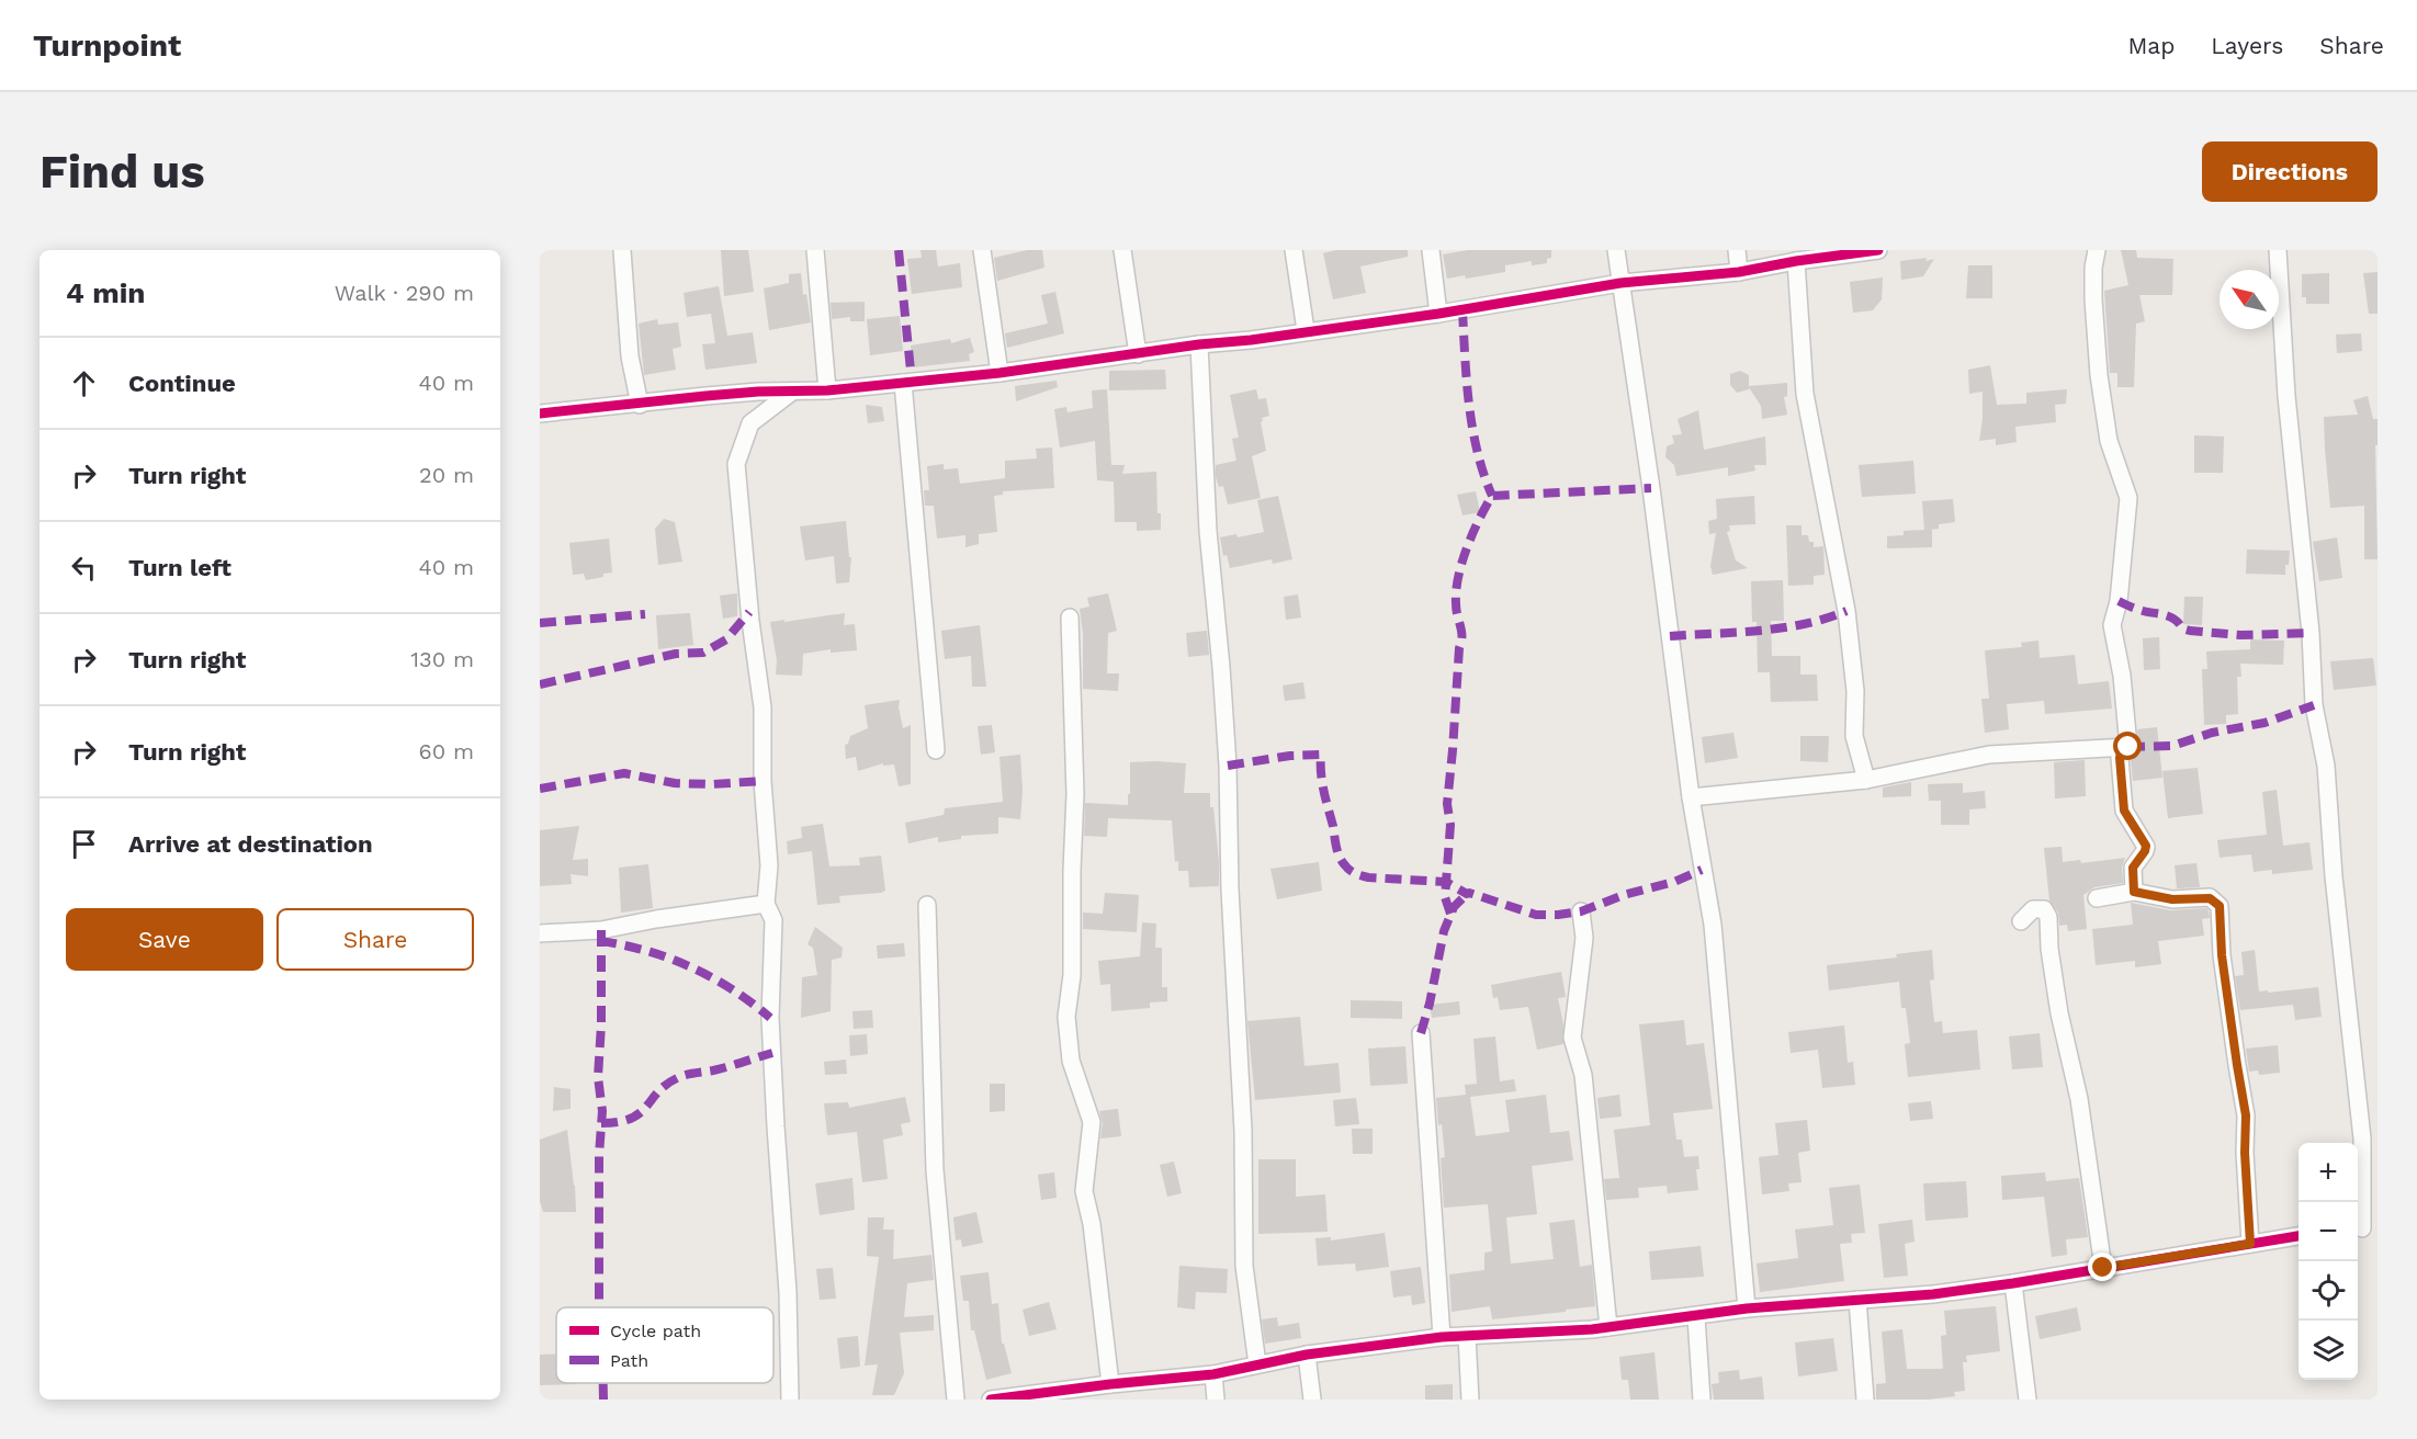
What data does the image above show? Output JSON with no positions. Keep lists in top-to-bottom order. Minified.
{"legend":["Cycle path","Path"],"north":"top left","page":{"header":"Turnpoint","nav":["Map","Layers","Share"],"buttons":["Directions",["Save","Share"]],"title":"Find us","heading":["4 min","Walk · 290 m"],"list":[["Continue","40 m"],["Turn right","20 m"],["Turn left","40 m"],["Turn right","130 m"],["Turn right","60 m"],"Arrive at destination"],"map_buttons":["+","−"]}}
